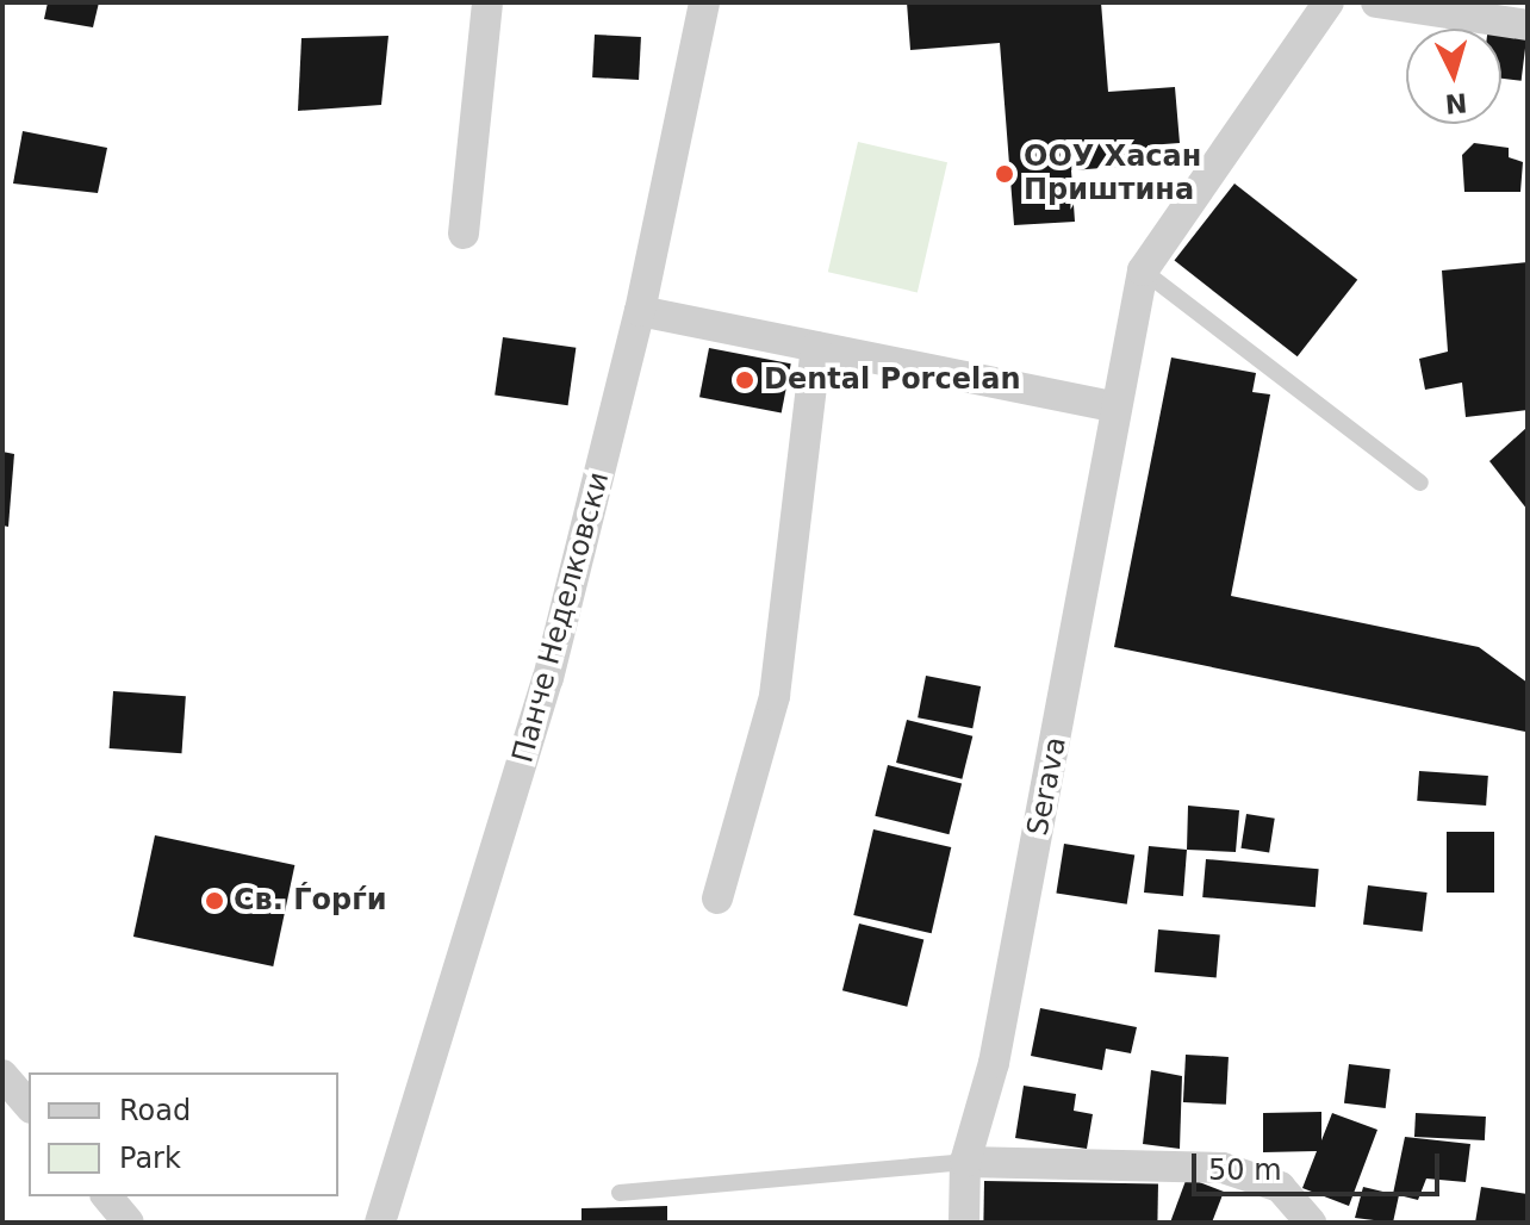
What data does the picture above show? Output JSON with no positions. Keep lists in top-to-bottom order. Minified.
{"streets":{"street":["Панче Неделковски","Serava"]},"places":["ООУ Хасан Приштина","Dental Porcelan","Св. Ѓорѓи"],"legend":["Road","Park"],"scale_bar":"50 m","north":"bottom"}
